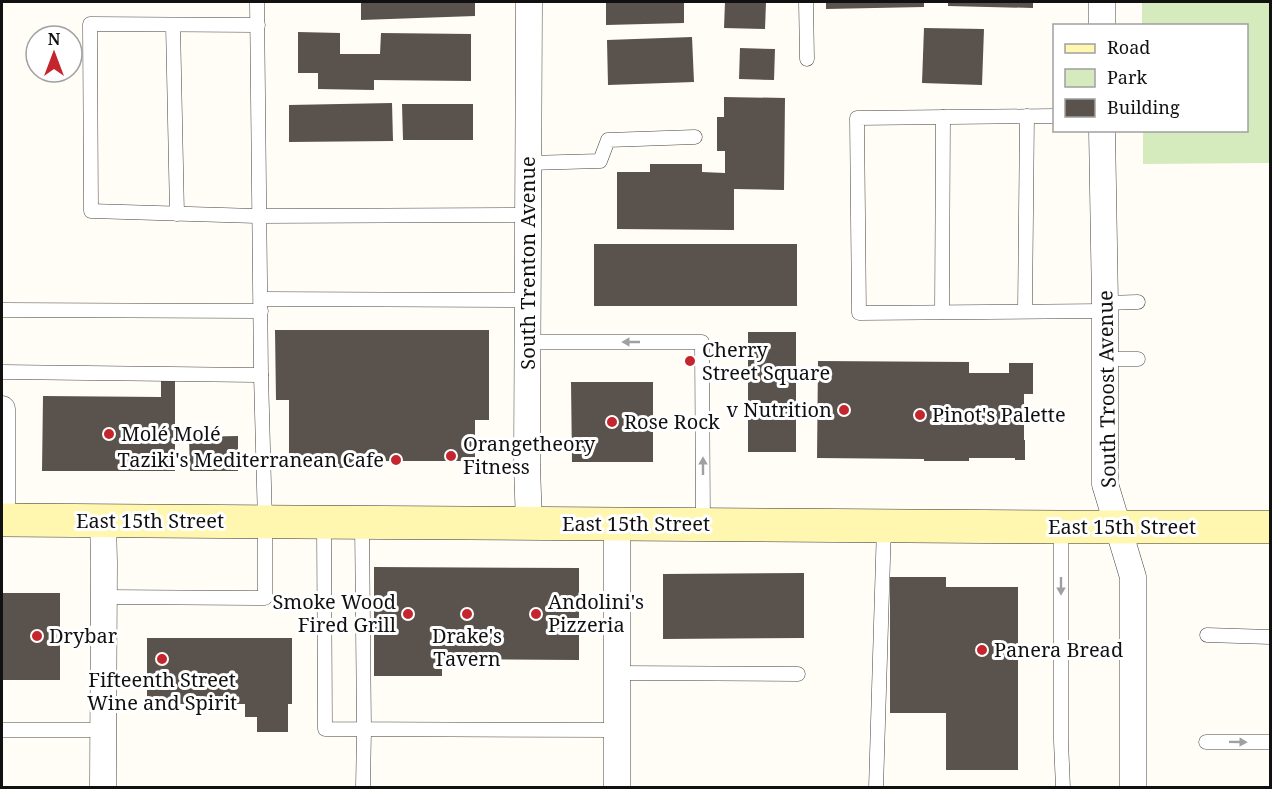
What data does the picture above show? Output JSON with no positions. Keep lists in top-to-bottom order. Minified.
{"streets":{"street":["South Trenton Avenue","South Troost Avenue","East 15th Street"]},"crossings":[["South Trenton Avenue","East 15th Street"],["South Troost Avenue","East 15th Street"]],"places":["Cherry Street Square","v Nutrition","Pinot's Palette","Rose Rock","Molé Molé","Orangetheory Fitness","Taziki's Mediterranean Cafe","Smoke Wood Fired Grill","Drake's Tavern","Andolini's Pizzeria","Drybar","Panera Bread","Fifteenth Street Wine and Spirit"],"legend":["Road","Park","Building"],"north":"top"}
